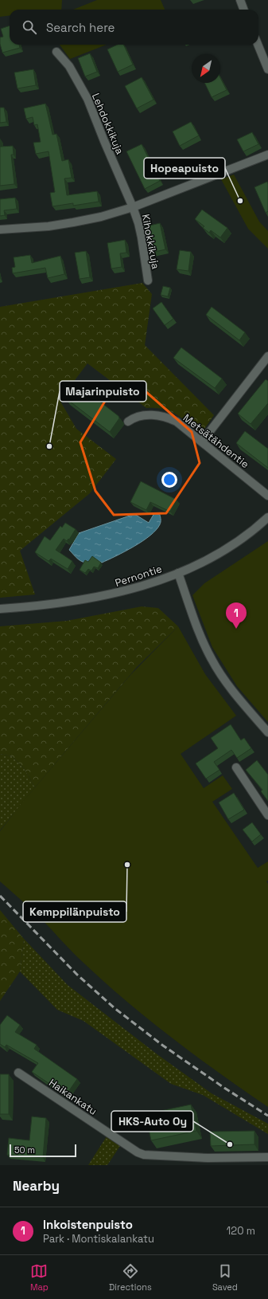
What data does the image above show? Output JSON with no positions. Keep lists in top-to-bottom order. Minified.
{"streets":{"street":["Lehdokkikuja","Kihokkikuja","Metsätähdentie","Pernontie","Haikankatu"]},"crossings":[["Lehdokkikuja","Kihokkikuja"]],"places":["Hopeapuisto","Majarinpuisto","Kemppilänpuisto","HKS-Auto Oy"],"scale_bar":"50 m","north":"bottom left","page":{"search":"Search here","pins":"1","scale":"50 m","heading":"Nearby","list":[{"mark":"1","name":"Inkoistenpuisto","note":"Park · Montiskalankatu","value":"120 m"}],"nav":["Map","Directions","Saved"]}}
